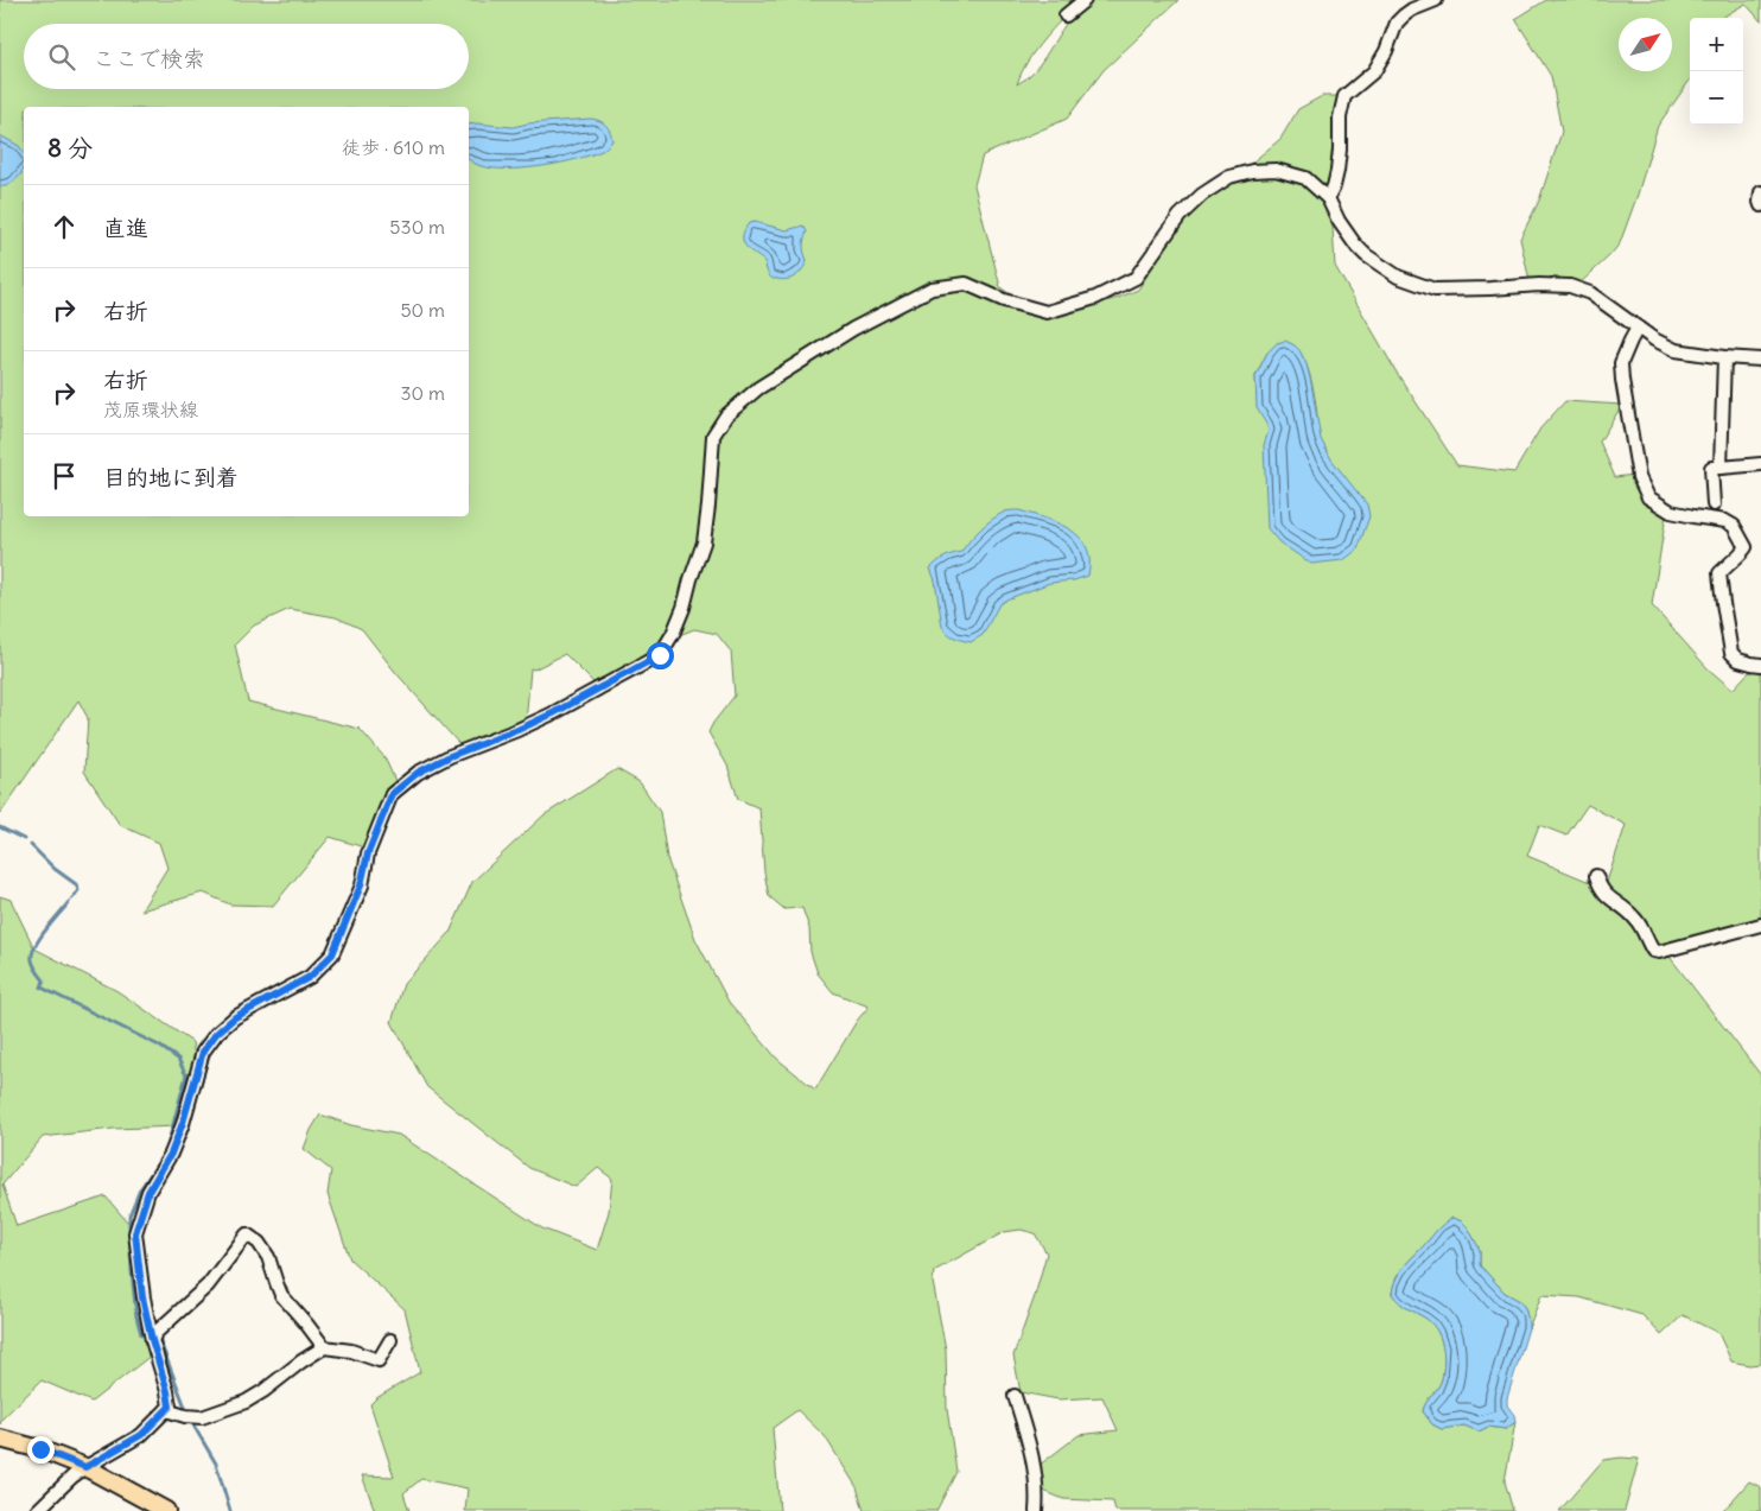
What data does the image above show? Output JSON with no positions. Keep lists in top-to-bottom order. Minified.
{"north":"top right","page":{"map_buttons":["+","−"],"search":"ここで検索","heading":["8 分","徒歩 · 610 m"],"list":[["直進","530 m"],["右折","50 m"],["右折","茂原環状線","30 m"],"目的地に到着"]}}
